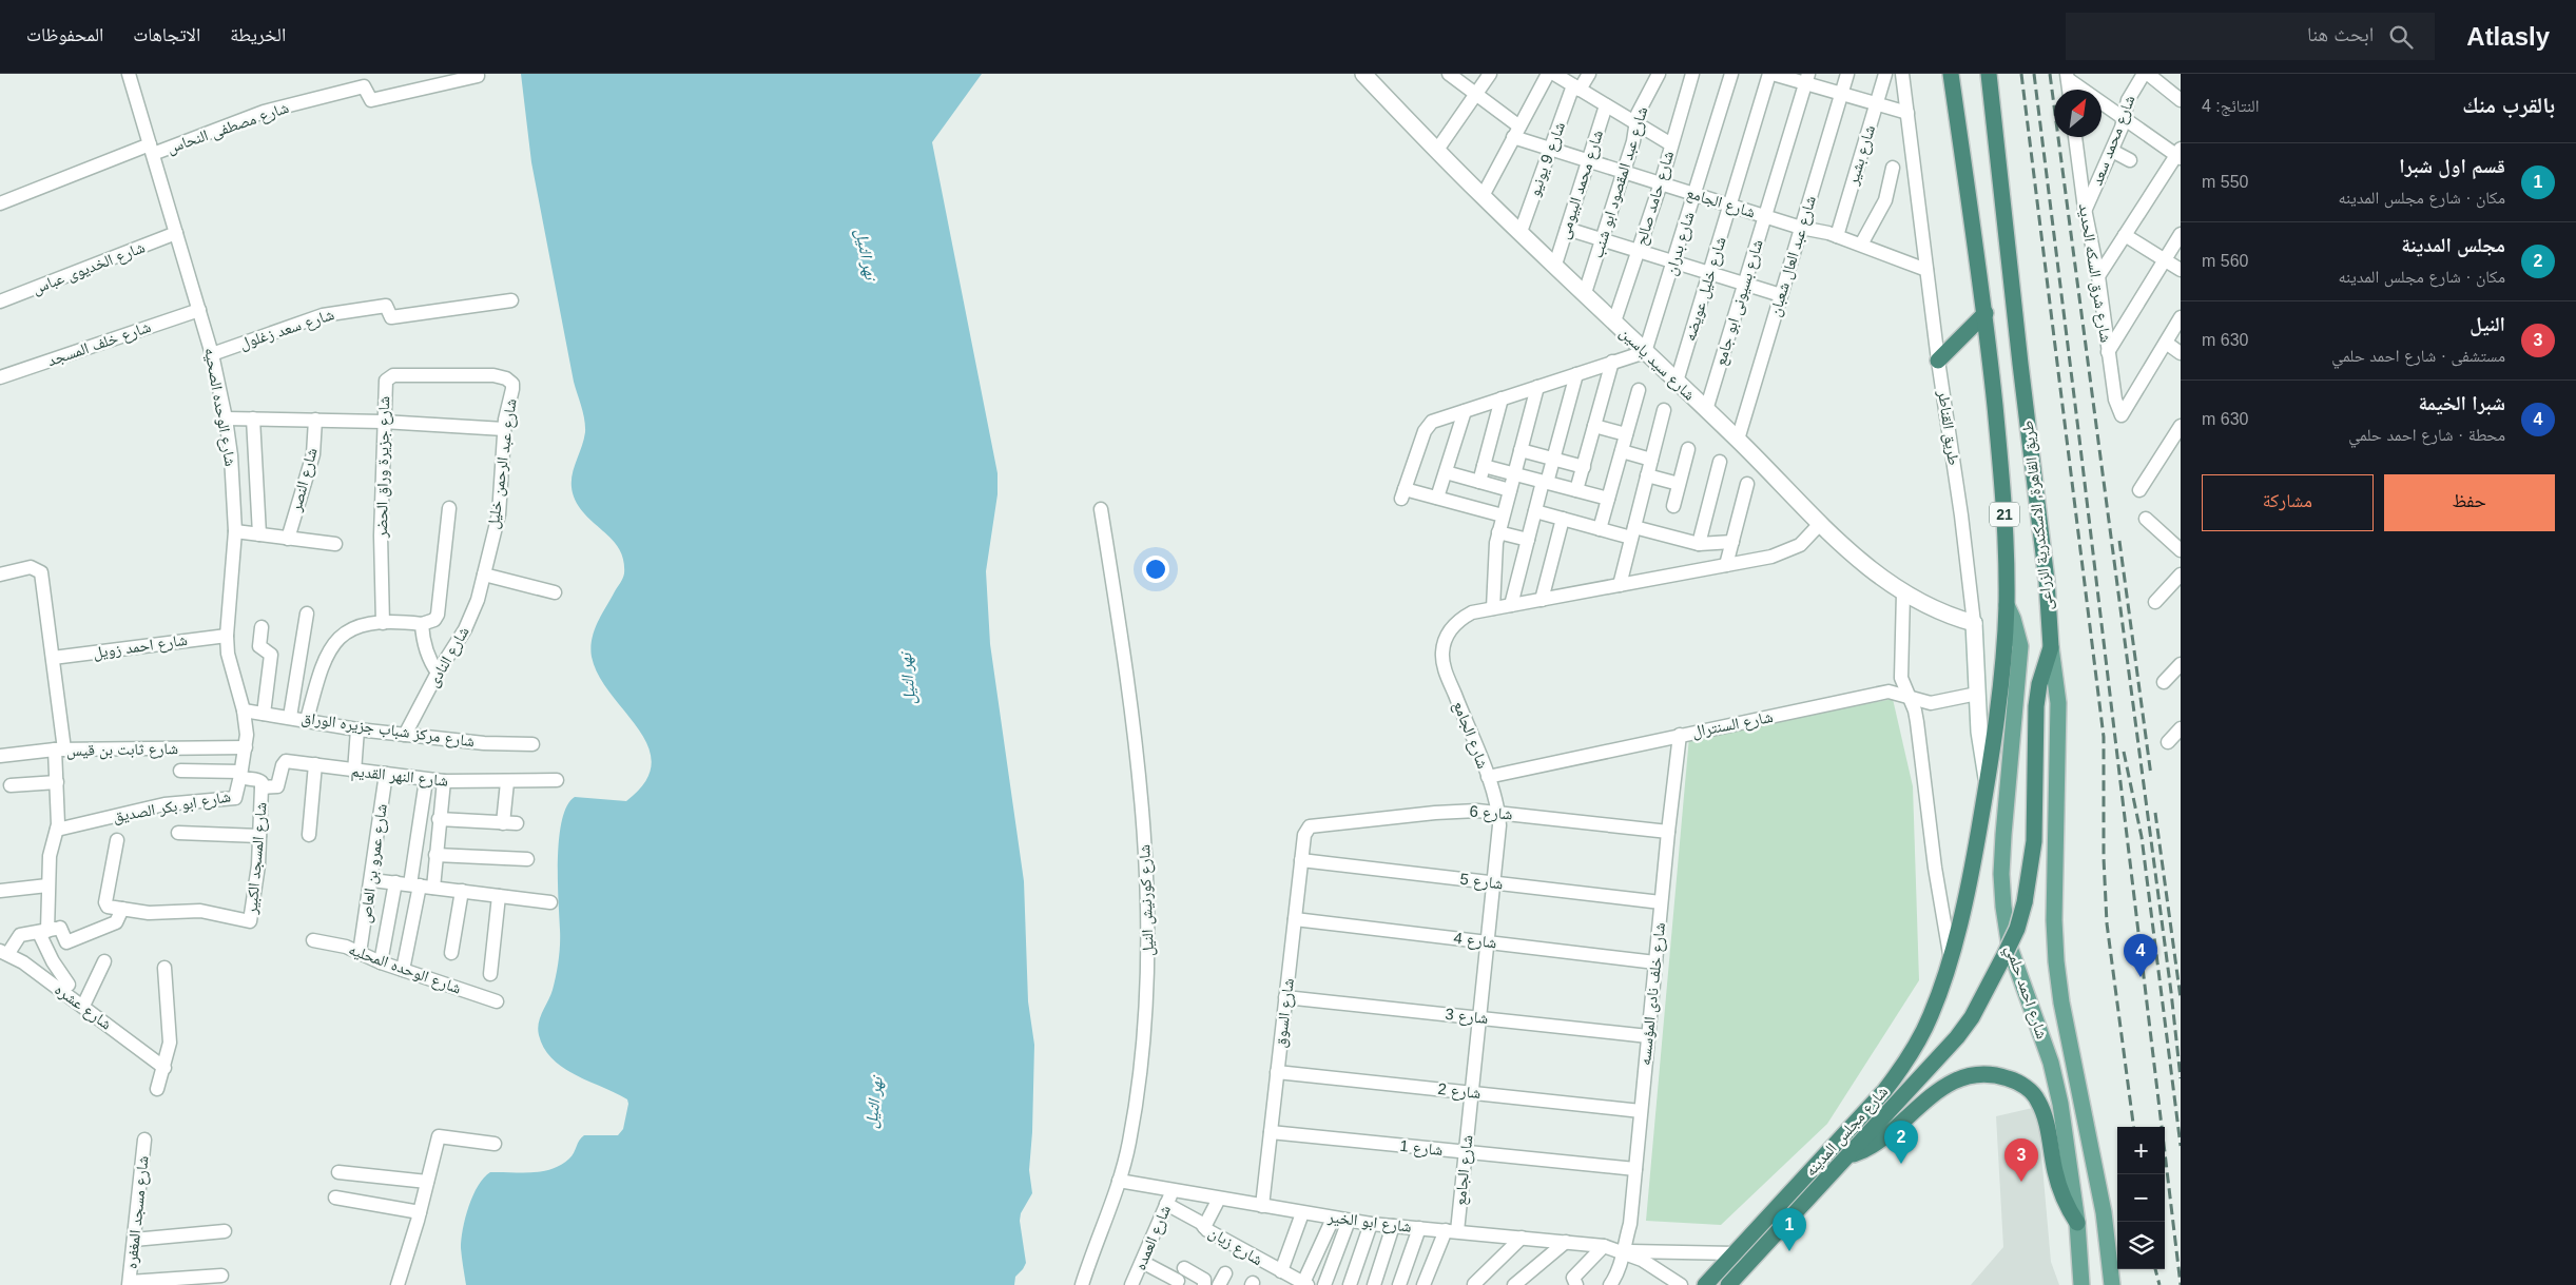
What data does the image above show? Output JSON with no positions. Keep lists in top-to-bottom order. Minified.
{"streets":{"highway":["21","طريق القاهرة, الاسكندرية الزراعى","شارع مجلس المدينه"],"main road":["شارع احمد حلمي"],"street":["شارع مصطفى النحاس","شارع محمد سعد","شارع بشير","شارع 9 يونيو","شارع عبد المقصود ابو شنب","شارع محمد البيومى","شارع حامد صالح","شارع الجامع","شارع بدران","شارع عبد العال شعبان","شارع الخديوى عباس","شارع شرق السكه الحديد","شارع خليل عويضه","شارع بسيونى ابو جامع","شارع سعد زغلول","شارع خلف المسجد","شارع سيد ياسين","شارع الوحده الصحيه","طريق القناطر","شارع عبد الرحمن خليل","شارع جزيرة وراق الحضر","شارع النصر","شارع احمد زويل","شارع النادى","شارع السنترال","شارع مركز شباب جزيره الوراق","شارع ثابت بن قيس","شارع النهر القديم","شارع ابو بكر الصديق","شارع 6","شارع المسجد الكبير","شارع عمرو بن العاص","شارع 5","شارع كورنيش النيل","شارع 4","شارع الوحده المحليه","شارع خلف نادى المؤسسه","شارع عشره","شارع السوق","شارع 3","شارع 2","شارع 1","شارع مسجد المغفره","شارع ابو الخير","شارع العمده","شارع زيان"]},"crossings":[["شارع مصطفى النحاس","شارع الوحده الصحيه"],["شارع محمد سعد","شارع شرق السكه الحديد"],["شارع بشير","شارع الجامع"],["شارع 9 يونيو","شارع الجامع"],["شارع 9 يونيو","شارع سيد ياسين"],["شارع عبد المقصود ابو شنب","شارع الجامع"],["شارع عبد المقصود ابو شنب","شارع سيد ياسين"],["شارع محمد البيومى","شارع الجامع"],["شارع محمد البيومى","شارع سيد ياسين"],["شارع حامد صالح","شارع الجامع"],["شارع حامد صالح","شارع سيد ياسين"],["شارع الجامع","شارع بدران"],["شارع الجامع","شارع عبد العال شعبان"],["شارع الجامع","شارع خليل عويضه"],["شارع الجامع","شارع بسيونى ابو جامع"],["شارع الجامع","شارع سيد ياسين"],["شارع الجامع","طريق القناطر"],["شارع الجامع","شارع السنترال"],["شارع الجامع","شارع 6"],["شارع الجامع","شارع 5"],["شارع الجامع","شارع 4"],["شارع الجامع","شارع 3"],["شارع الجامع","شارع 2"],["شارع الجامع","شارع 1"],["شارع الجامع","شارع ابو الخير"],["شارع بدران","شارع سيد ياسين"],["شارع عبد العال شعبان","شارع سيد ياسين"],["شارع الخديوى عباس","شارع الوحده الصحيه"],["شارع خليل عويضه","شارع سيد ياسين"],["شارع بسيونى ابو جامع","شارع سيد ياسين"],["شارع سعد زغلول","شارع الوحده الصحيه"],["شارع خلف المسجد","شارع الوحده الصحيه"],["شارع سيد ياسين","طريق القناطر"],["شارع الوحده الصحيه","شارع احمد زويل"],["شارع الوحده الصحيه","شارع مركز شباب جزيره الوراق"],["شارع الوحده الصحيه","شارع ثابت بن قيس"],["طريق القناطر","طريق القاهرة, الاسكندرية الزراعى"],["طريق القناطر","شارع السنترال"],["شارع عبد الرحمن خليل","شارع جزيرة وراق الحضر"],["شارع عبد الرحمن خليل","شارع النادى"],["طريق القاهرة, الاسكندرية الزراعى","شارع احمد حلمي"],["طريق القاهرة, الاسكندرية الزراعى","شارع مجلس المدينه"],["شارع النادى","شارع مركز شباب جزيره الوراق"],["شارع السنترال","شارع خلف نادى المؤسسه"],["شارع النهر القديم","شارع المسجد الكبير"],["شارع النهر القديم","شارع عمرو بن العاص"],["شارع ابو بكر الصديق","شارع المسجد الكبير"],["شارع 6","شارع خلف نادى المؤسسه"],["شارع 6","شارع السوق"],["شارع عمرو بن العاص","شارع الوحده المحليه"],["شارع 5","شارع خلف نادى المؤسسه"],["شارع 5","شارع السوق"],["شارع كورنيش النيل","شارع ابو الخير"],["شارع 4","شارع خلف نادى المؤسسه"],["شارع 4","شارع السوق"],["شارع خلف نادى المؤسسه","شارع 3"],["شارع خلف نادى المؤسسه","شارع 2"],["شارع خلف نادى المؤسسه","شارع 1"],["شارع خلف نادى المؤسسه","شارع ابو الخير"],["شارع السوق","شارع 3"],["شارع السوق","شارع 2"],["شارع السوق","شارع 1"],["شارع السوق","شارع ابو الخير"],["شارع مجلس المدينه","شارع ابو الخير"],["شارع ابو الخير","شارع العمده"],["شارع العمده","شارع زيان"]],"water":["نهر النيل"],"north":"top right","page":{"header":"Atlasly","search":"ابحث هنا","nav":["الخريطة","الاتجاهات","المحفوظات"],"heading":["بالقرب منك","النتائج: 4"],"list":[{"mark":"1","name":"قسم اول شبرا","note":"مكان · شارع مجلس المدينه","value":"550 m"},{"mark":"2","name":"مجلس المدينة","note":"مكان · شارع مجلس المدينه","value":"560 m"},{"mark":"3","name":"النيل","note":"مستشفى · شارع احمد حلمي","value":"630 m"},{"mark":"4","name":"شبرا الخيمة","note":"محطة · شارع احمد حلمي","value":"630 m"}],"buttons":["حفظ","مشاركة"],"pins":["4","2","3","1"],"map_buttons":["+","−"]}}
